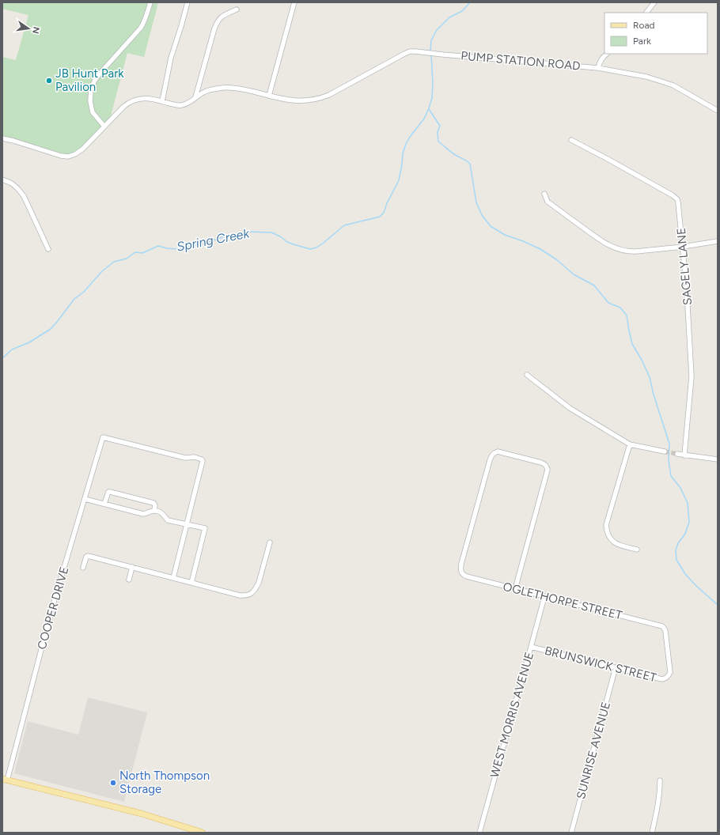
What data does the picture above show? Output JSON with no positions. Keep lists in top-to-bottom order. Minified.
{"streets":{"street":["PUMP STATION ROAD","SAGELY LANE","OGLETHORPE STREET","COOPER DRIVE","BRUNSWICK STREET","WEST MORRIS AVENUE","SUNRISE AVENUE"]},"crossings":[["OGLETHORPE STREET","BRUNSWICK STREET"],["OGLETHORPE STREET","WEST MORRIS AVENUE"],["BRUNSWICK STREET","WEST MORRIS AVENUE"],["BRUNSWICK STREET","SUNRISE AVENUE"]],"water":["Spring Creek"],"places":["JB Hunt Park Pavilion","North Thompson Storage"],"legend":["Road","Park"],"north":"right"}
